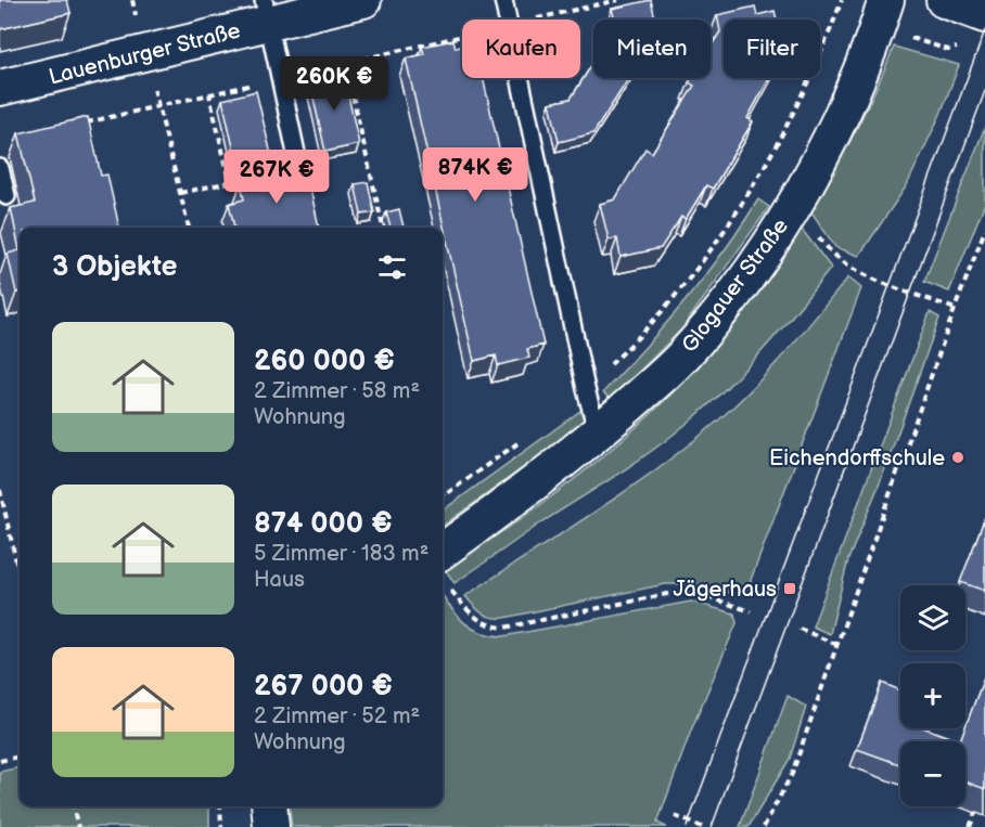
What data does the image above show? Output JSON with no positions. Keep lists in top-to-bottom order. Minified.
{"streets":{"street":["Lauenburger Straße","Glogauer Straße"]},"places":{"other":["Eichendorffschule"],"transit":["Jägerhaus"]},"page":{"chip":["Kaufen","Mieten","Filter"],"price":["260K €","874K €","267K €"],"heading":"3 Objekte","list":[{"name":"260 000 €","note":"2 Zimmer · 58 m² · Wohnung"},{"name":"874 000 €","note":"5 Zimmer · 183 m² · Haus"},{"name":"267 000 €","note":"2 Zimmer · 52 m² · Wohnung"}],"map_buttons":["+","−"]}}
